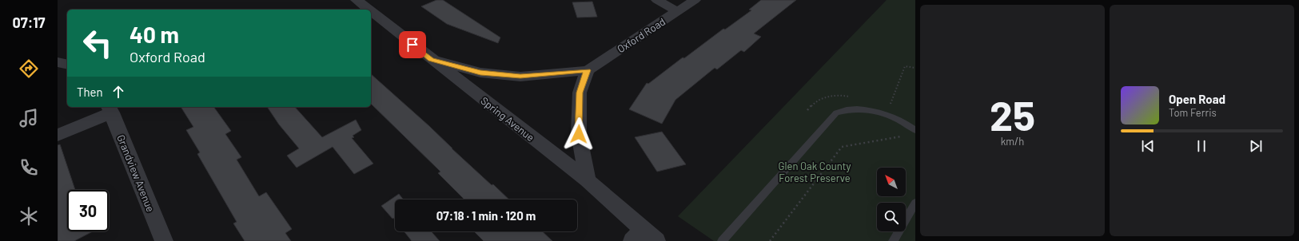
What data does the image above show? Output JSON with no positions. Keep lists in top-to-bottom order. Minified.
{"streets":{"street":["Oxford Road","Spring Avenue","Grandview Avenue"]},"crossings":[["Oxford Road","Spring Avenue"]],"parks":["Glen Oak County Forest Preserve"],"north":"top left","page":{"tabs":"07:17","tile":["25","km/h"],"turn":["40 m","Oxford Road"],"then":"Then","song":["Open Road","Tom Ferris"],"limit":"30","trip":"07:18 · 1 min · 120 m"}}
